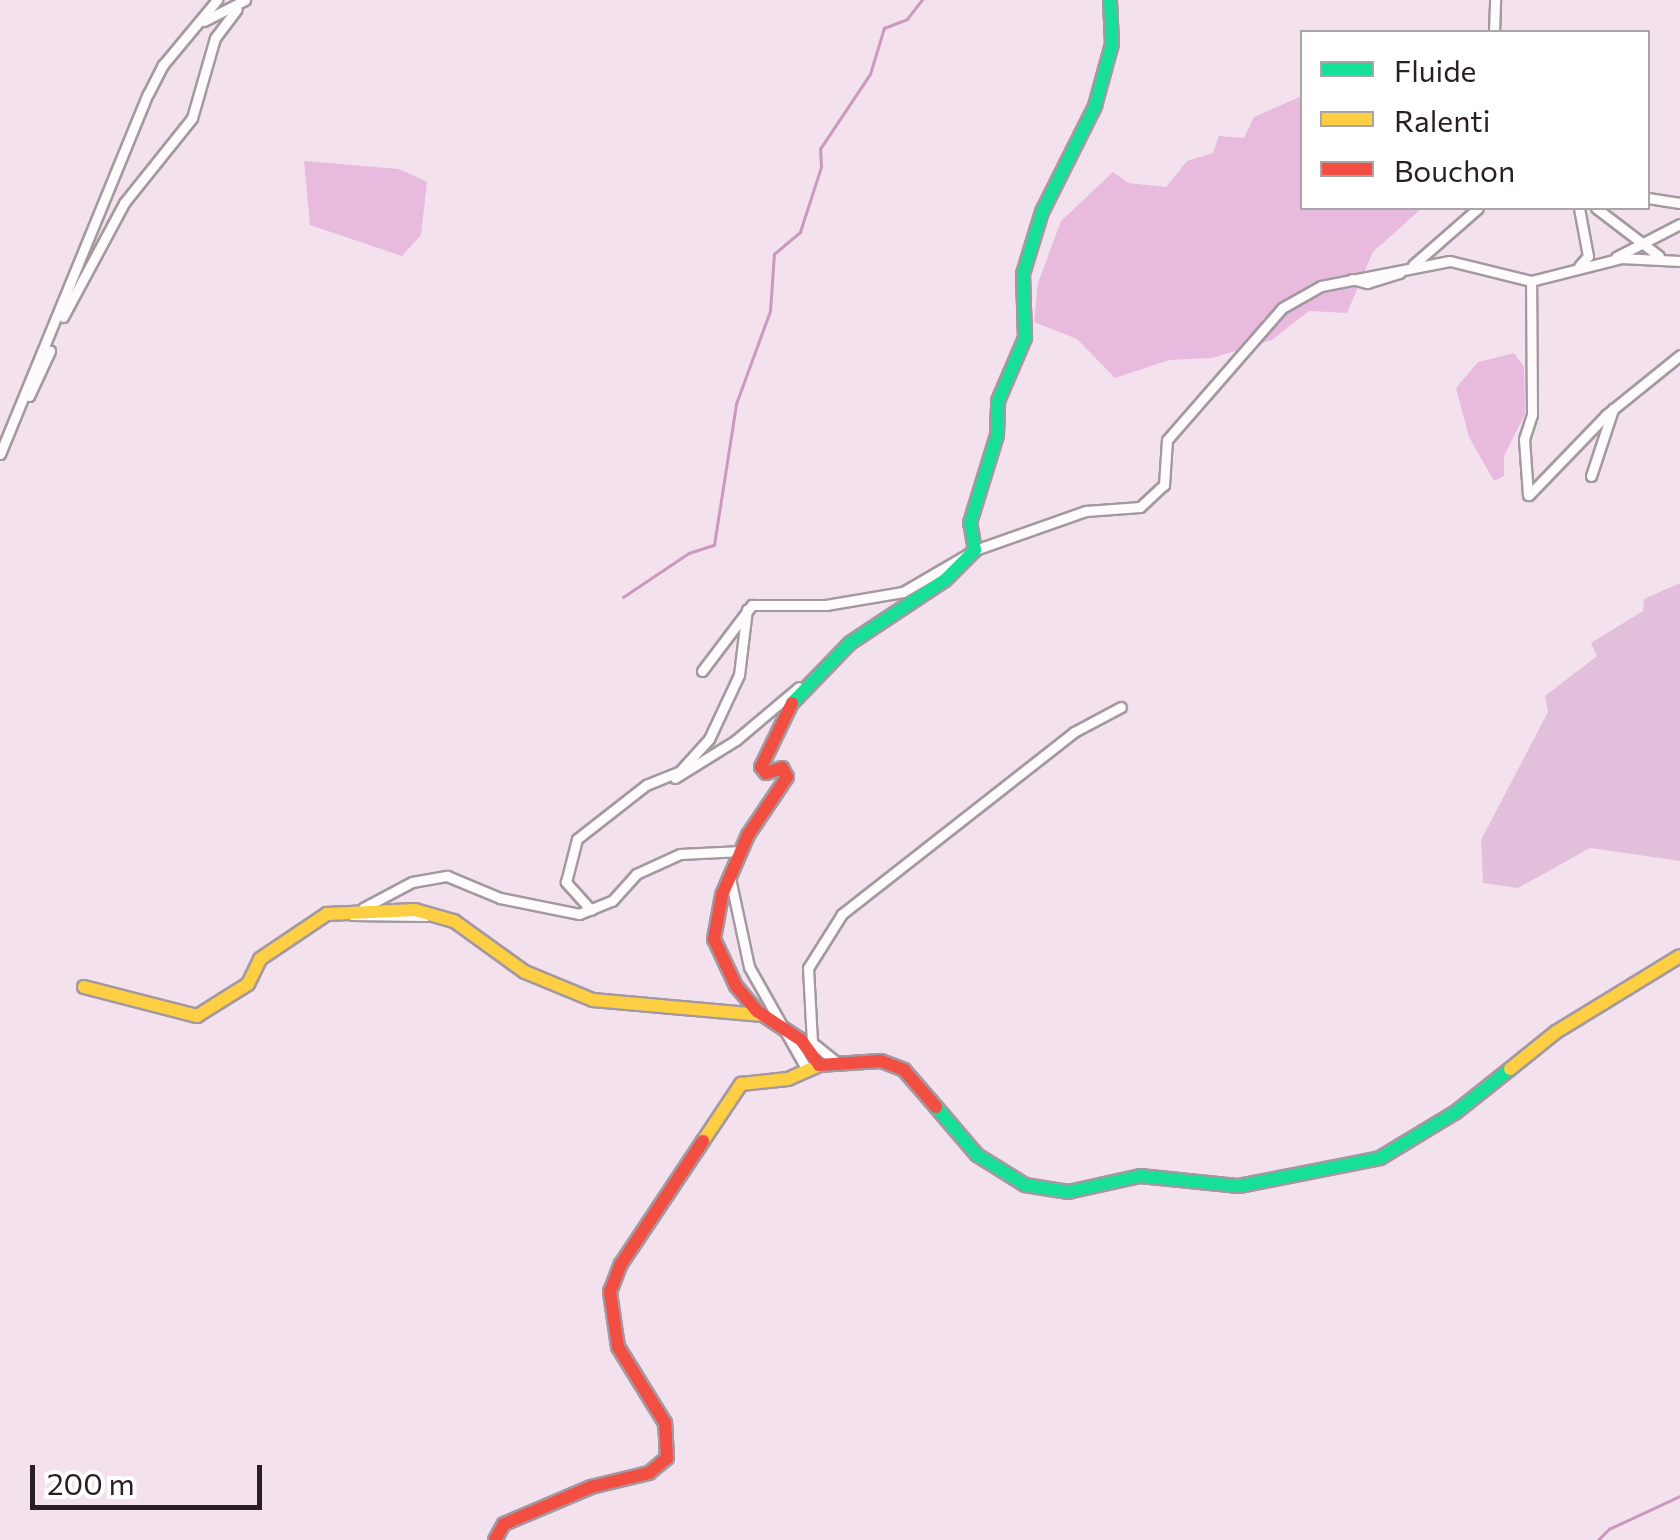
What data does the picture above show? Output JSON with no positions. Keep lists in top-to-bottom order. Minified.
{"legend":["Fluide","Ralenti","Bouchon"],"scale_bar":"200 m"}
